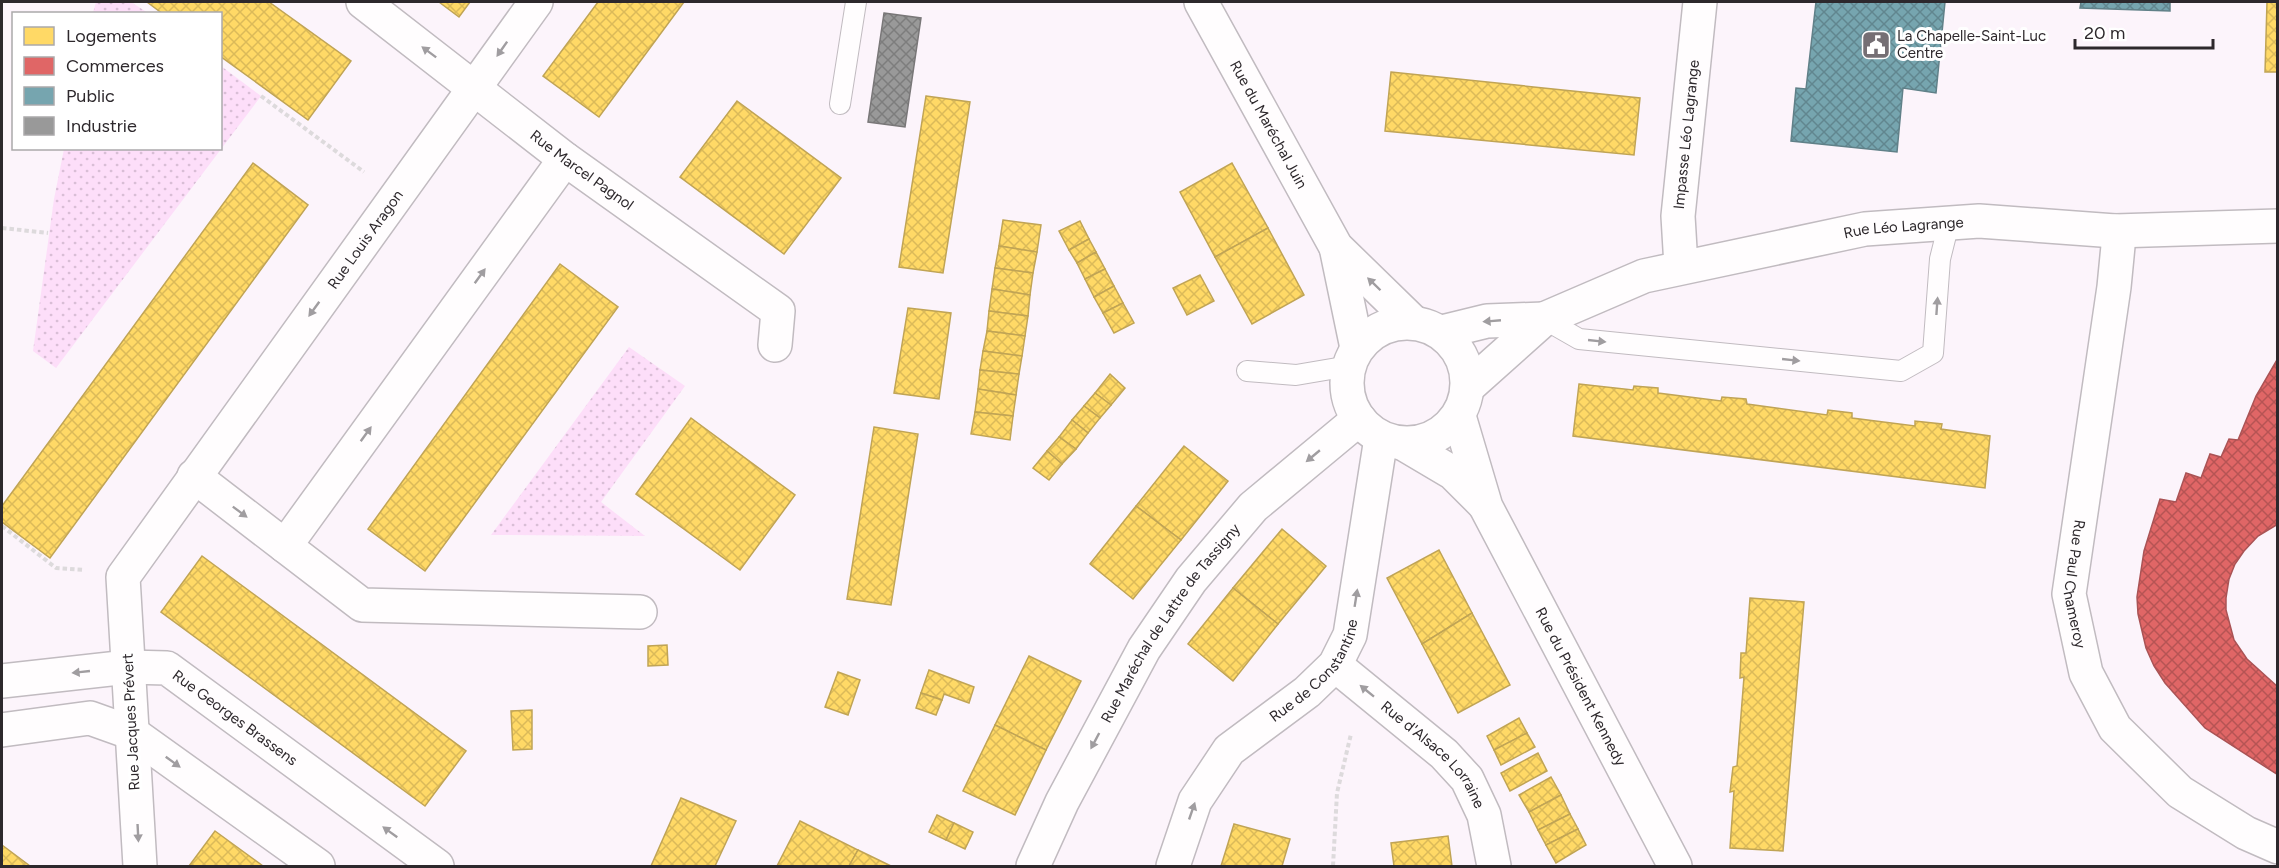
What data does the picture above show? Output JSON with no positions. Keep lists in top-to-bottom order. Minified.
{"streets":{"street":["Rue du Maréchal Juin","Impasse Léo Lagrange","Rue Marcel Pagnol","Rue Léo Lagrange","Rue Louis Aragon","Rue Paul Chameroy","Rue Maréchal de Lattre de Tassigny","Rue de Constantine","Rue du Président Kennedy","Rue Georges Brassens","Rue Jacques Prévert","Rue d'Alsace Lorraine"]},"crossings":[["Rue du Maréchal Juin","Rue Léo Lagrange"],["Rue du Maréchal Juin","Rue Maréchal de Lattre de Tassigny"],["Rue du Maréchal Juin","Rue de Constantine"],["Rue du Maréchal Juin","Rue du Président Kennedy"],["Impasse Léo Lagrange","Rue Léo Lagrange"],["Rue Marcel Pagnol","Rue Louis Aragon"],["Rue Léo Lagrange","Rue Paul Chameroy"],["Rue Léo Lagrange","Rue Maréchal de Lattre de Tassigny"],["Rue Léo Lagrange","Rue de Constantine"],["Rue Léo Lagrange","Rue du Président Kennedy"],["Rue Louis Aragon","Rue Jacques Prévert"],["Rue Maréchal de Lattre de Tassigny","Rue de Constantine"],["Rue Maréchal de Lattre de Tassigny","Rue du Président Kennedy"],["Rue de Constantine","Rue du Président Kennedy"],["Rue de Constantine","Rue d'Alsace Lorraine"],["Rue Georges Brassens","Rue Jacques Prévert"]],"one_way":["Rue Maréchal de Lattre de Tassigny","Rue de Constantine","Rue Jacques Prévert","Rue d'Alsace Lorraine"],"places":{"public building":["La Chapelle-Saint-Luc Centre"]},"legend":["Logements","Commerces","Public","Industrie"],"scale_bar":"20 m"}
